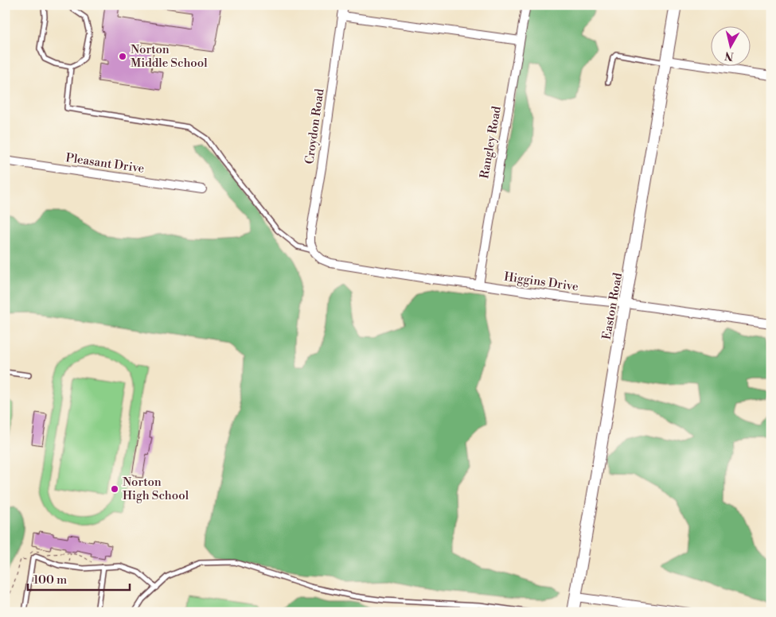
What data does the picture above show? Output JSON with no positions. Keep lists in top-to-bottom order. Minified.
{"streets":{"street":["Croydon Road","Rangley Road","Pleasant Drive","Higgins Drive","Easton Road"]},"crossings":[["Croydon Road","Higgins Drive"],["Rangley Road","Higgins Drive"],["Higgins Drive","Easton Road"]],"places":["Norton Middle School","Norton High School"],"scale_bar":"100 m","north":"bottom"}
